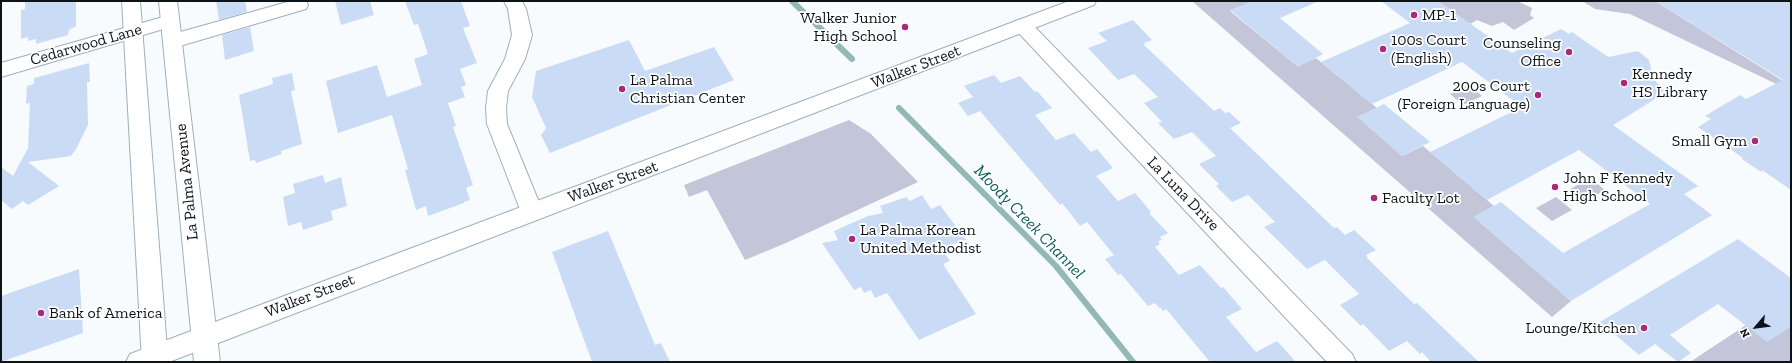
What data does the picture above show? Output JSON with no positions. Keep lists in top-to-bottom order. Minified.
{"streets":{"main road":["Cedarwood Lane","Walker Street","La Palma Avenue","La Luna Drive"]},"crossings":[["Cedarwood Lane","La Palma Avenue"],["Walker Street","La Palma Avenue"],["Walker Street","La Luna Drive"]],"water":["Moody Creek Channel"],"places":["MP-1","Walker Junior High School","100s Court (English)","Counseling Office","Kennedy HS Library","La Palma Christian Center","200s Court (Foreign Language)","Small Gym","John F Kennedy High School","Faculty Lot","La Palma Korean United Methodist","Bank of America","Lounge/Kitchen"],"north":"bottom left"}
